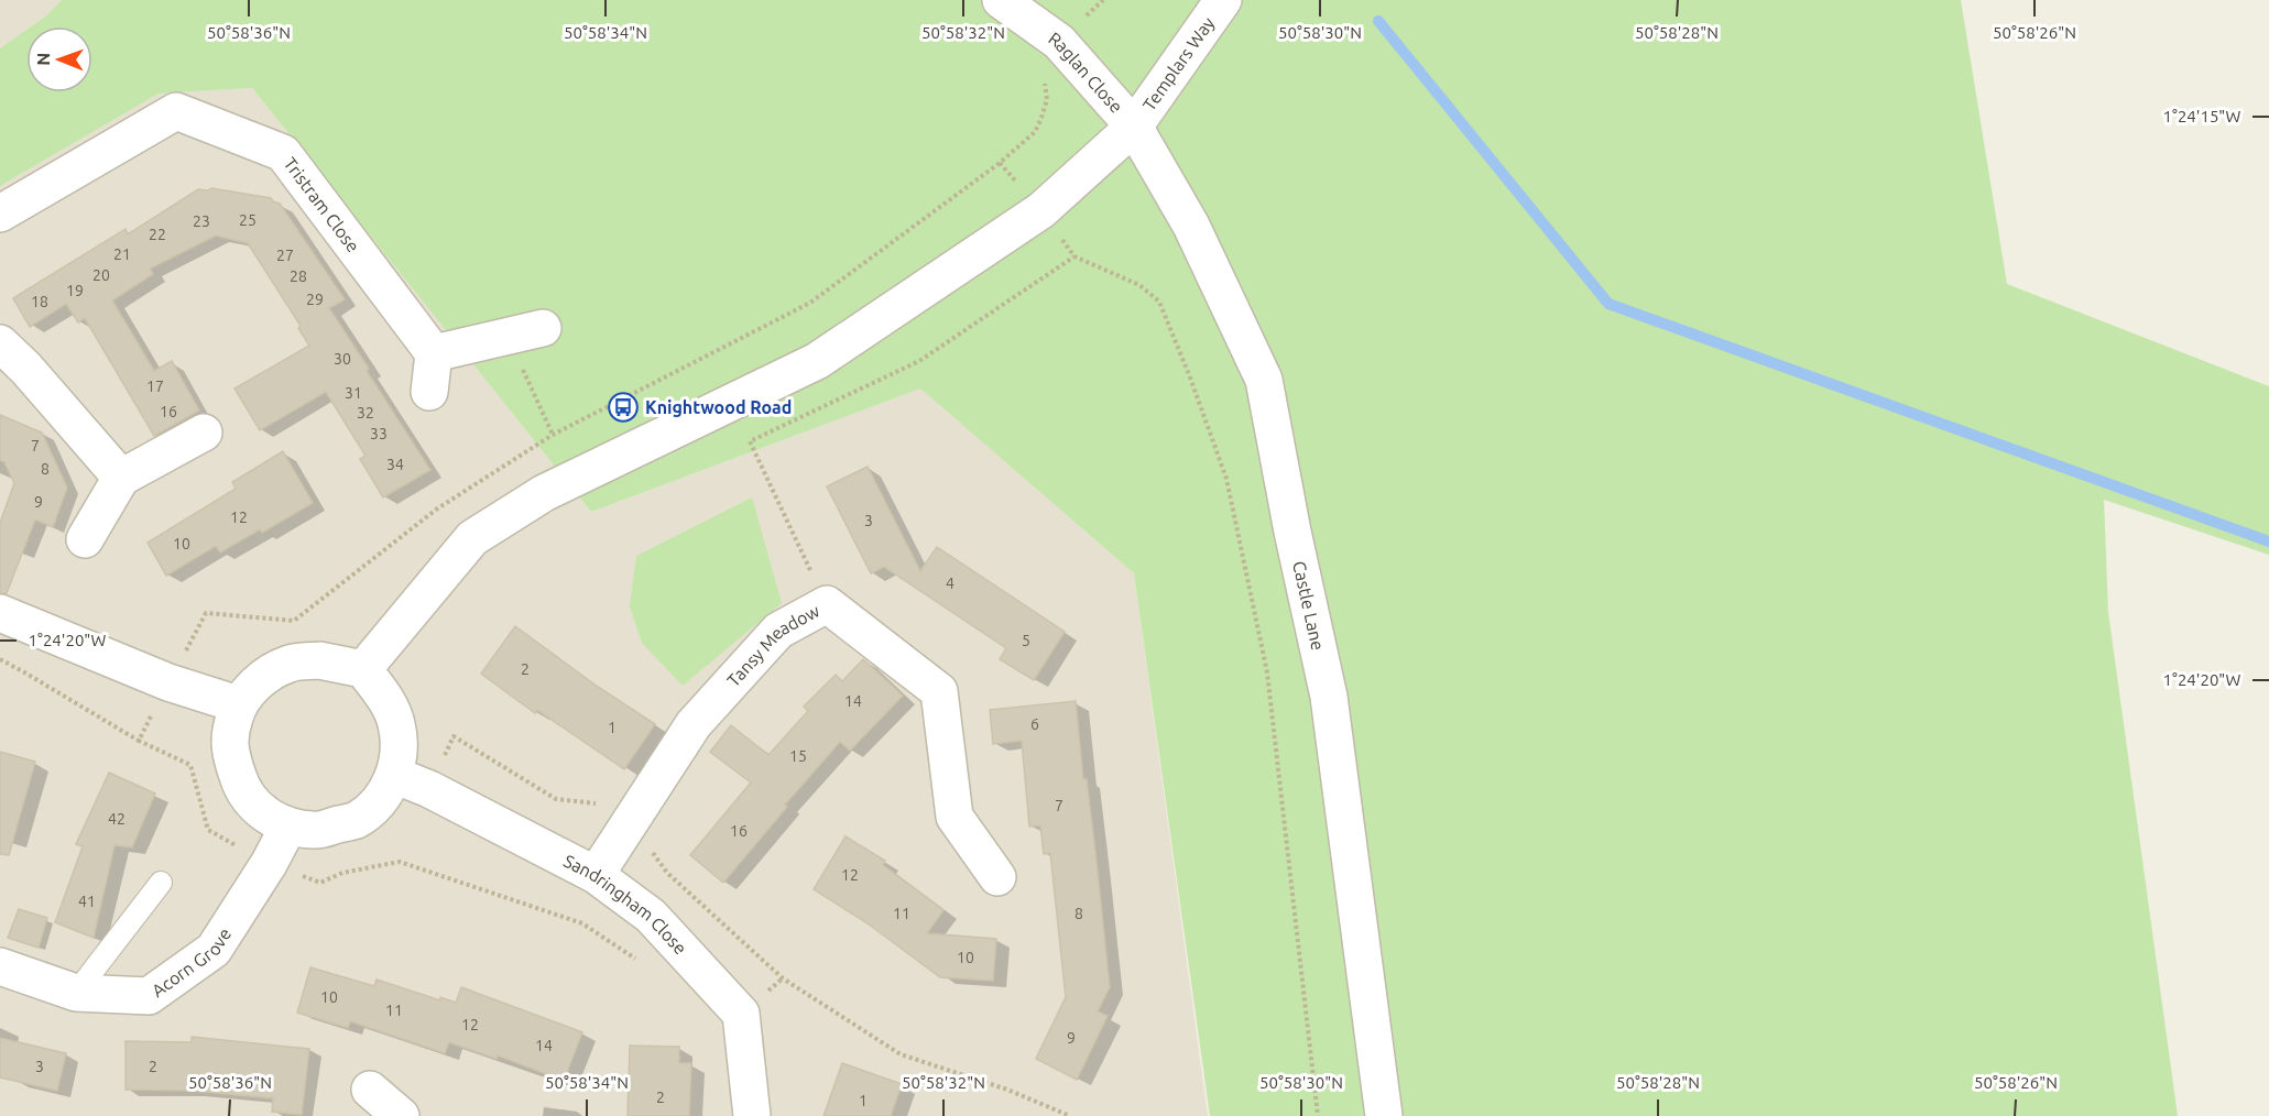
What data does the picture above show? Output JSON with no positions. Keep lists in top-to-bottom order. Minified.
{"streets":{"street":["Templars Way","Raglan Close","Tristram Close","Castle Lane","Tansy Meadow","Sandringham Close","Acorn Grove"]},"crossings":[["Templars Way","Raglan Close"],["Templars Way","Castle Lane"],["Raglan Close","Castle Lane"],["Tansy Meadow","Sandringham Close"],["Sandringham Close","Acorn Grove"]],"places":{"bus stop":["Knightwood Road"]},"house_numbers":["25","23","22","21","27","20","28","19","29","18","30","17","31","16","32","33","7","34","8","9","12","3","10","4","5","2","14","6","1","15","7","42","16","12","41","11","8","10","10","11","12","9","14","3","2","2","1"],"north":"left","coordinates":["50°58'36\"N","50°58'34\"N","50°58'32\"N","50°58'30\"N","50°58'28\"N","50°58'26\"N","1°24'15\"W","1°24'20\"W"]}
